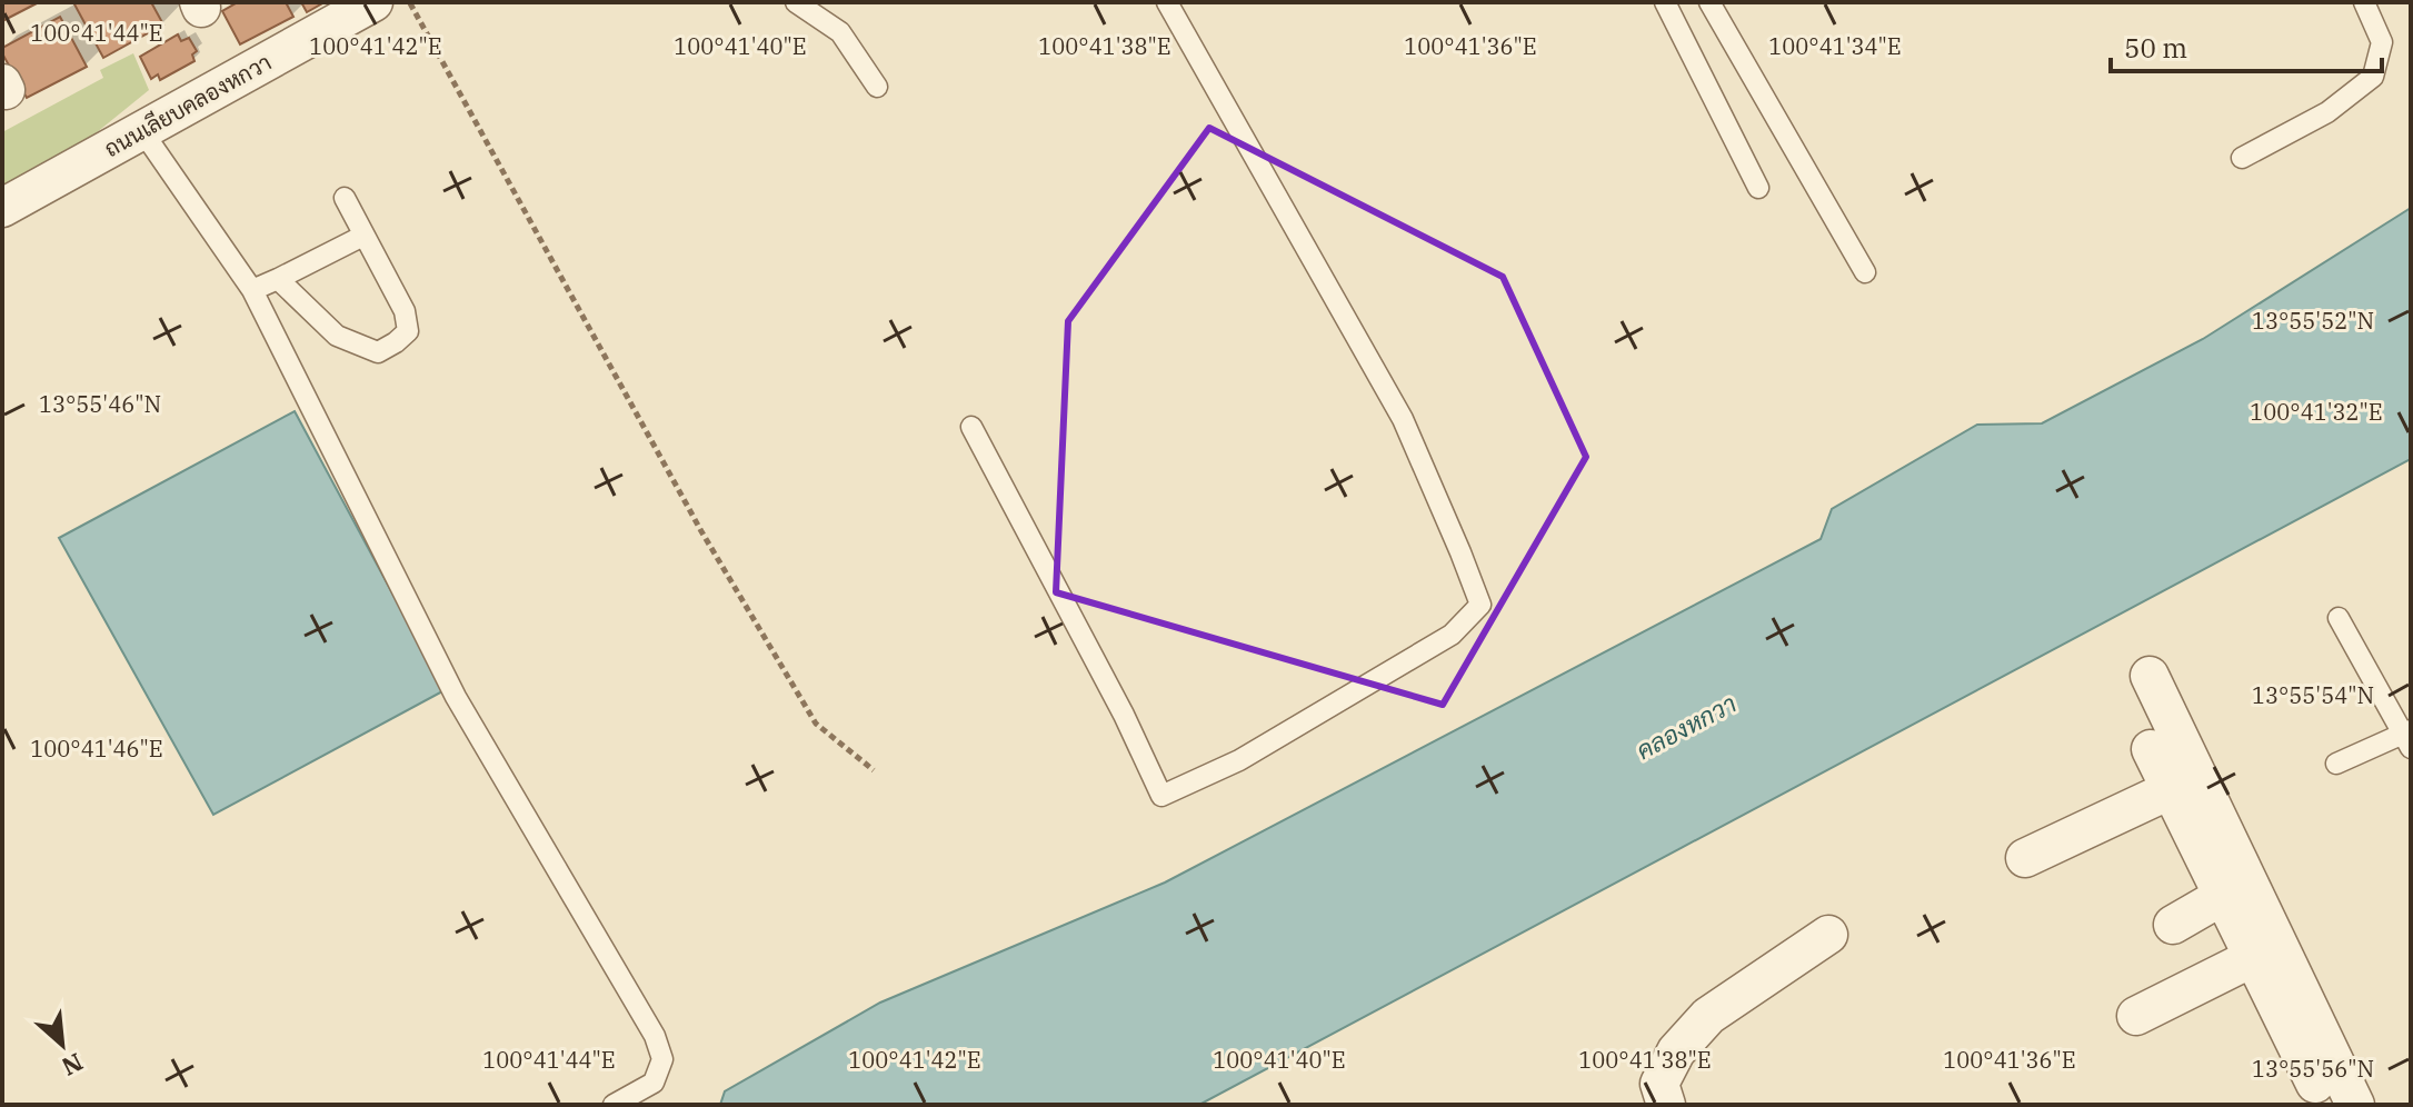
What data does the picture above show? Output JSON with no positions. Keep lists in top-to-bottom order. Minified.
{"streets":{"street":["ถนนเลียบคลองหกวา"]},"water":["คลองหกวา"],"scale_bar":"50 m","north":"bottom right","coordinates":["100°41'44\"E","100°41'42\"E","100°41'40\"E","100°41'38\"E","100°41'36\"E","100°41'34\"E","13°55'52\"N","13°55'46\"N","100°41'32\"E","13°55'54\"N","100°41'46\"E","13°55'56\"N"]}
